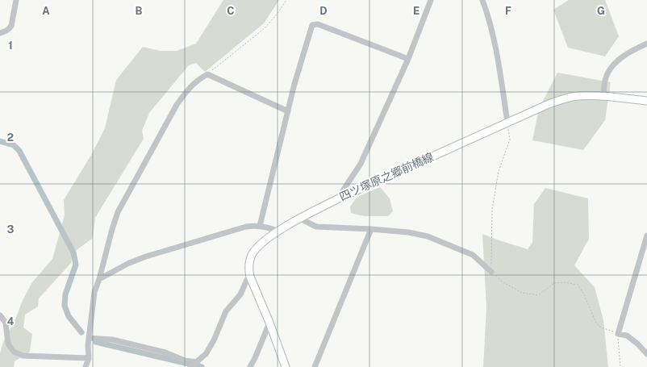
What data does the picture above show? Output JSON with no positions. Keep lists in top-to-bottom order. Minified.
{"streets":{"main road":["四ツ塚原之郷前橋線"]},"grid":{"columns":["A","B","C","D","E","F","G"],"rows":["1","2","3","4"]}}
